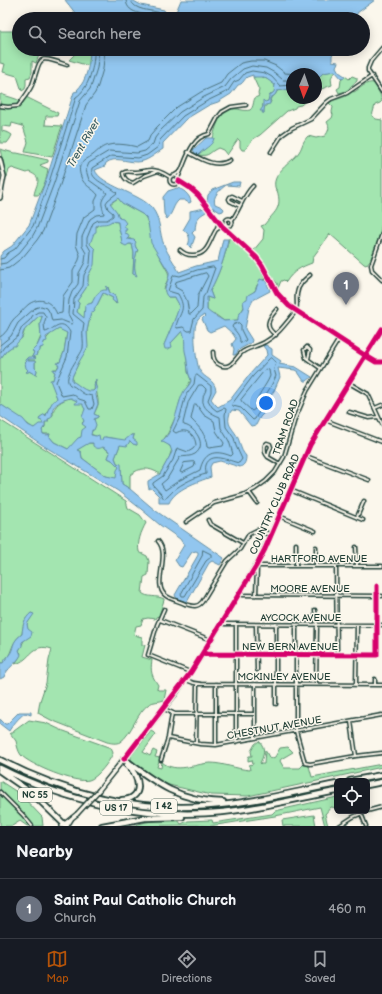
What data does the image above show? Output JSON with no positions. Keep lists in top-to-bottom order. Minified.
{"streets":{"highway":["NC 55","I 42","US 17"],"street":["TRAM ROAD","COUNTRY CLUB ROAD","HARTFORD AVENUE","MOORE AVENUE","AYCOCK AVENUE","NEW BERN AVENUE","MCKINLEY AVENUE","CHESTNUT AVENUE"]},"crossings":[["COUNTRY CLUB ROAD","HARTFORD AVENUE"],["COUNTRY CLUB ROAD","MOORE AVENUE"],["COUNTRY CLUB ROAD","AYCOCK AVENUE"],["COUNTRY CLUB ROAD","NEW BERN AVENUE"],["COUNTRY CLUB ROAD","MCKINLEY AVENUE"],["COUNTRY CLUB ROAD","NC 55"],["AYCOCK AVENUE","NEW BERN AVENUE"]],"water":["Trent River"],"north":"bottom","page":{"search":"Search here","pins":"1","heading":"Nearby","list":[{"mark":"1","name":"Saint Paul Catholic Church","note":"Church","value":"460 m"}],"nav":["Map","Directions","Saved"]}}
